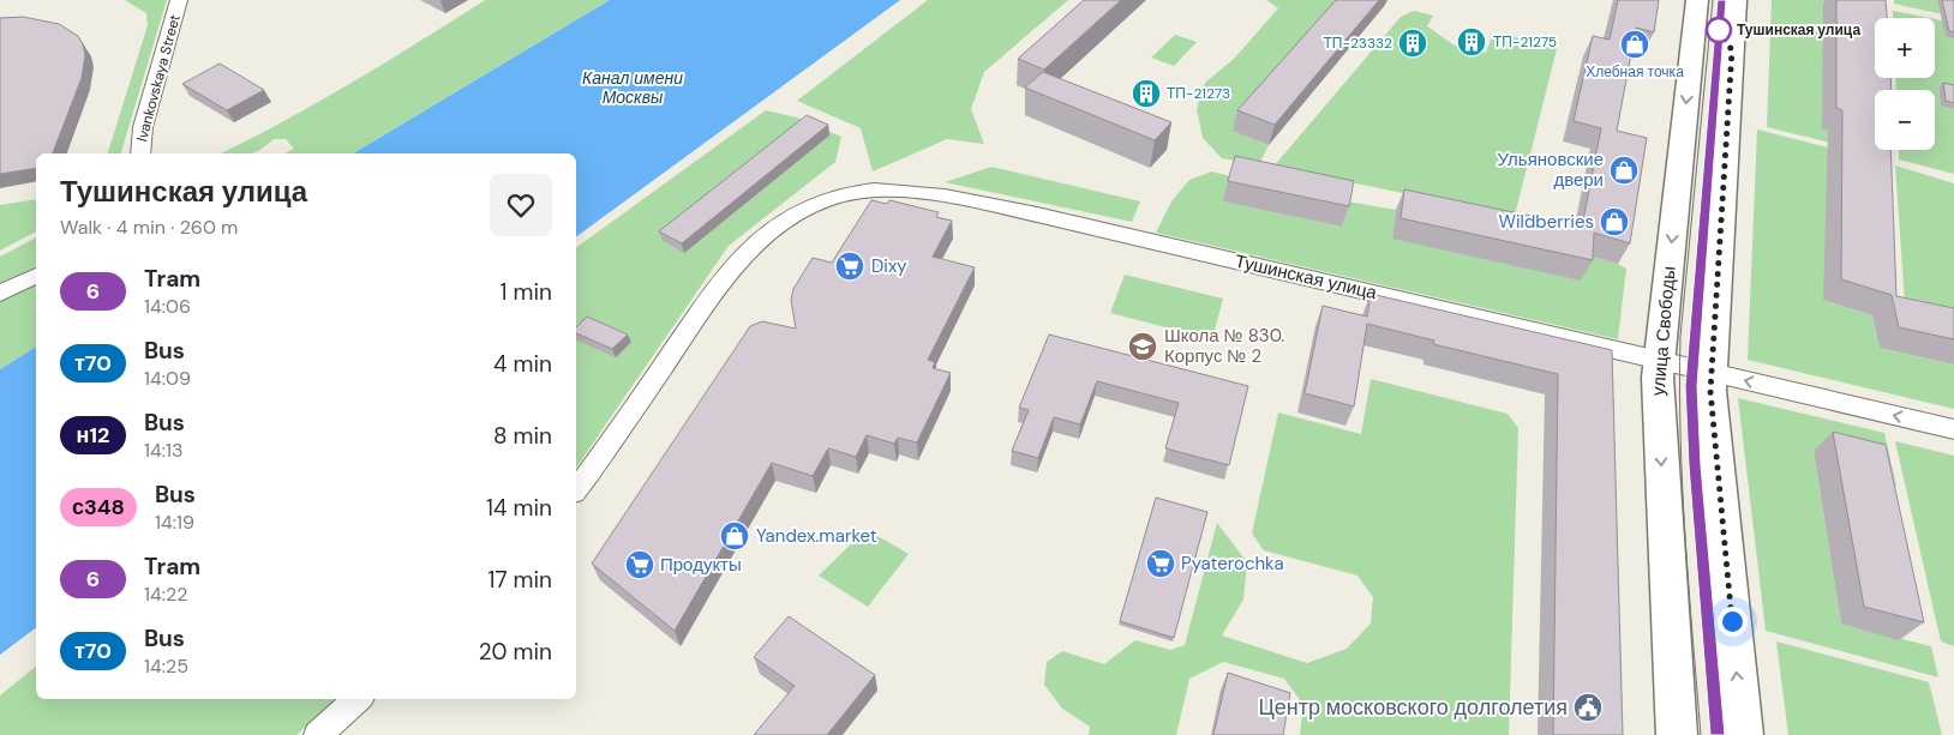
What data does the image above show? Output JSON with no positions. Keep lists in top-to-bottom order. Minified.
{"streets":{"main road":["улица Свободы"],"street":["Ivankovskaya Street","Тушинская улица"]},"crossings":[["Тушинская улица","улица Свободы"]],"water":["Канал имени Москвы"],"places":{"other":["Тушинская улица"],"building":["ТП-21275","ТП-23332","ТП-21273"],"shop":["Хлебная точка","Ульяновские двери","Wildberries","Yandex.market"],"supermarket":["Dixy","Pyaterochka","Продукты"],"school or university":["Школа № 830. Корпус № 2"],"public building":["Центр московского долголетия"]},"lines":["tram line 6"],"page":{"map_buttons":["+","−"],"heading":["Тушинская улица","Walk · 4 min · 260 m"],"list":[{"mark":"6","name":"Tram","note":"14:06","value":"1 min"},{"mark":"т70","name":"Bus","note":"14:09","value":"4 min"},{"mark":"н12","name":"Bus","note":"14:13","value":"8 min"},{"mark":"с348","name":"Bus","note":"14:19","value":"14 min"},{"mark":"6","name":"Tram","note":"14:22","value":"17 min"},{"mark":"т70","name":"Bus","note":"14:25","value":"20 min"}]}}
